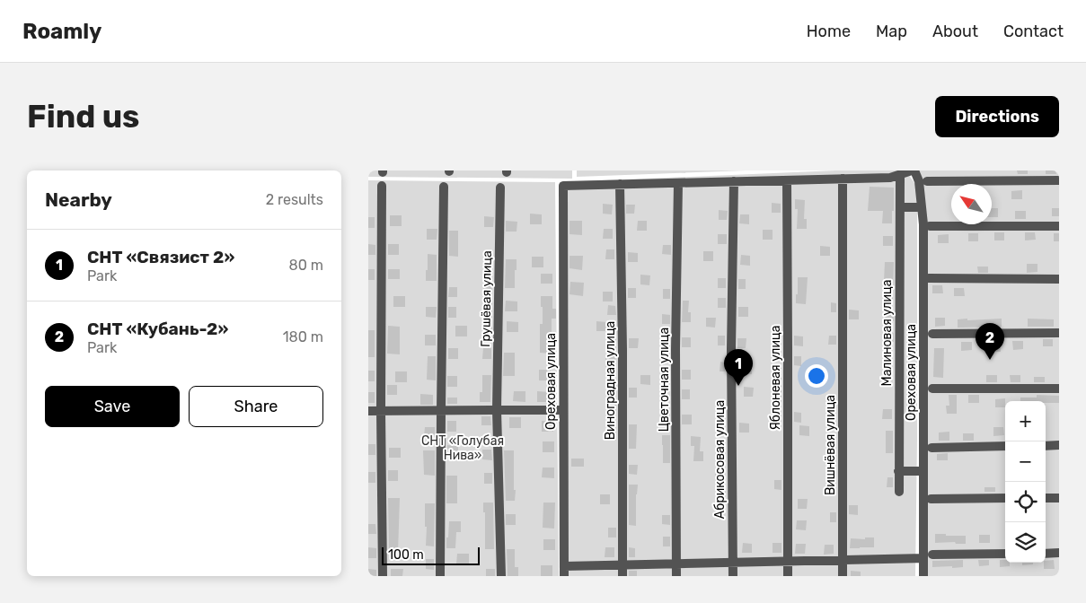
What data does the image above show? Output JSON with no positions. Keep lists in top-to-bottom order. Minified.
{"streets":{"street":["Грушёвая улица","Малиновая улица","Ореховая улица","Яблоневая улица","Цветочная улица","Виноградная улица","Вишнёвая улица","Абрикосовая улица"]},"crossings":[["Ореховая улица","Виноградная улица"]],"parks":["СНТ «Голубая Нива»"],"scale_bar":"100 m","north":"top left","page":{"header":"Roamly","nav":["Home","Map","About","Contact"],"buttons":["Directions",["Save","Share"]],"title":"Find us","heading":["Nearby","2 results"],"list":[{"mark":"1","name":"СНТ «Связист 2»","note":"Park","value":"80 m"},{"mark":"2","name":"СНТ «Кубань-2»","note":"Park","value":"180 m"}],"pins":["2","1"],"map_buttons":["+","−"],"scale":"100 m"}}
